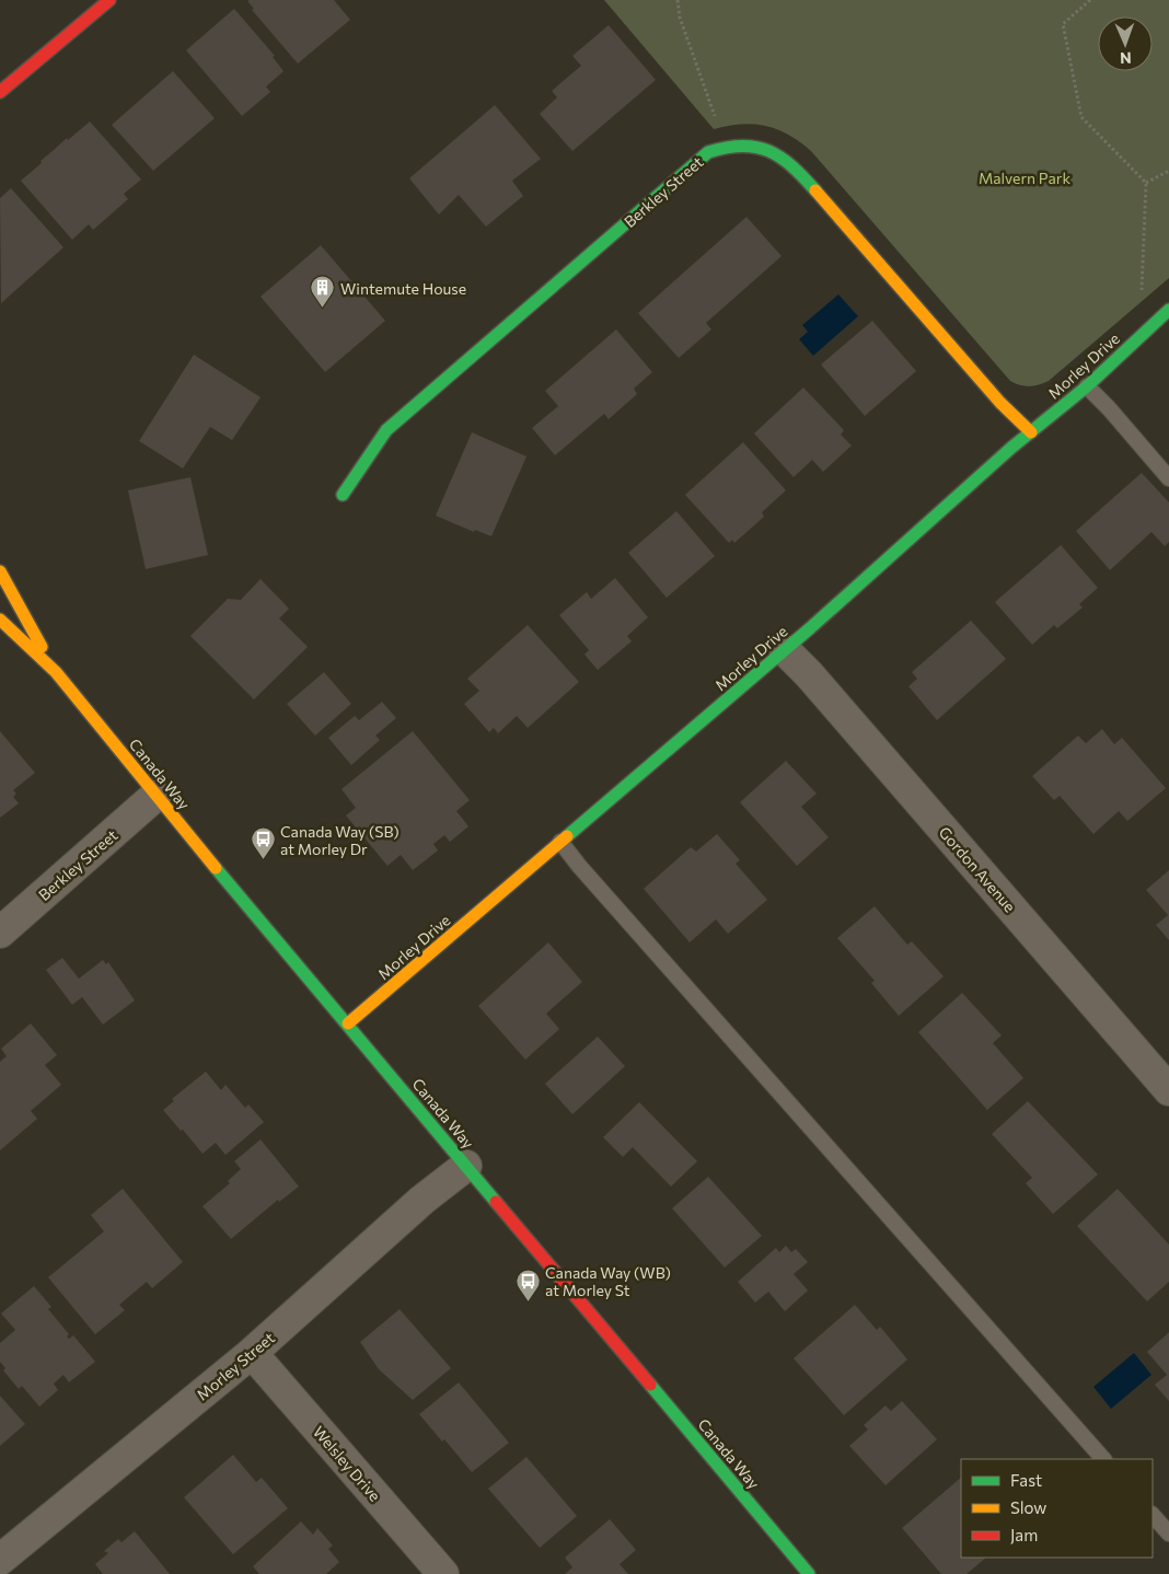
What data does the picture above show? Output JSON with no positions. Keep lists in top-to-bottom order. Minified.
{"streets":{"street":["Berkley Street","Morley Drive","Canada Way","Gordon Avenue","Morley Street","Welsley Drive"]},"crossings":[["Berkley Street","Morley Drive"],["Berkley Street","Canada Way"],["Morley Drive","Canada Way"],["Morley Drive","Gordon Avenue"],["Canada Way","Morley Street"],["Morley Street","Welsley Drive"]],"parks":["Malvern Park"],"places":{"building":["Wintemute House"],"bus stop":["Canada Way (SB) at Morley Dr","Canada Way (WB) at Morley St"]},"legend":["Fast","Slow","Jam"],"north":"bottom"}
